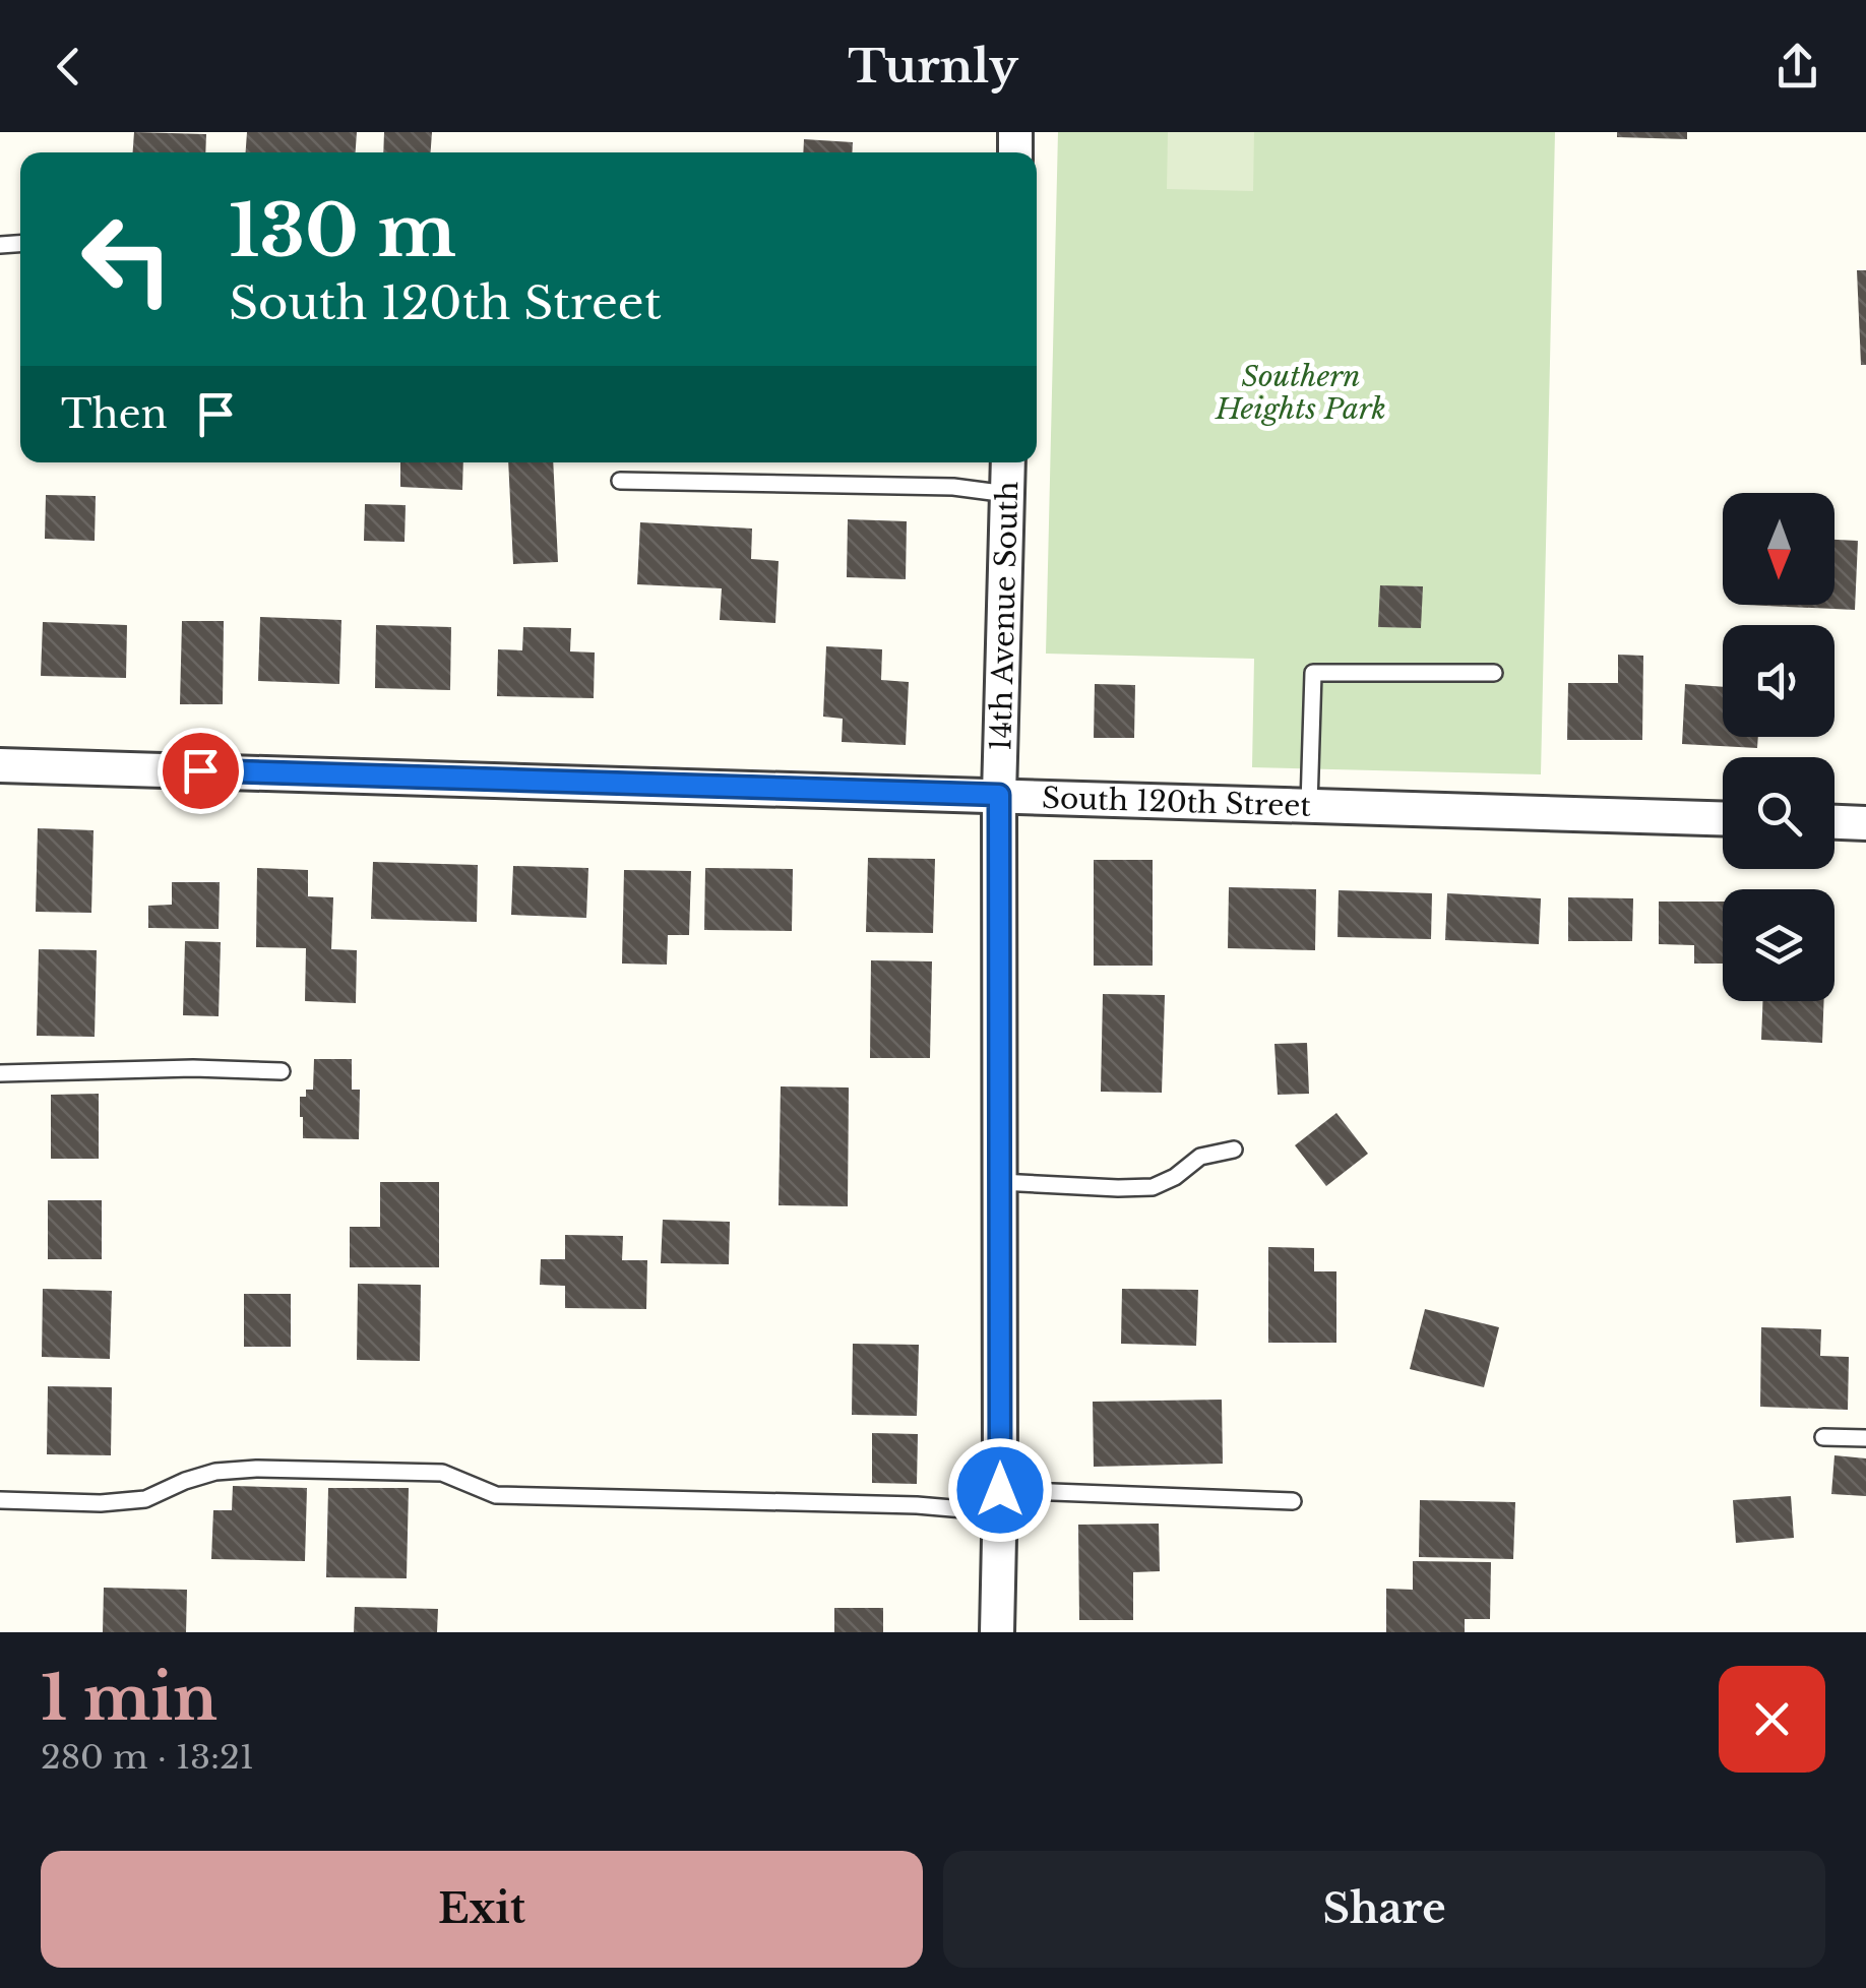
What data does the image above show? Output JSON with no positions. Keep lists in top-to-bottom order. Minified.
{"streets":{"street":["14th Avenue South","South 120th Street"]},"crossings":[["14th Avenue South","South 120th Street"]],"parks":["Southern Heights Park"],"north":"bottom","page":{"header":"Turnly","turn":["130 m","South 120th Street"],"then":"Then","heading":["1 min","280 m · 13:21"],"buttons":["Exit","Share"]}}
